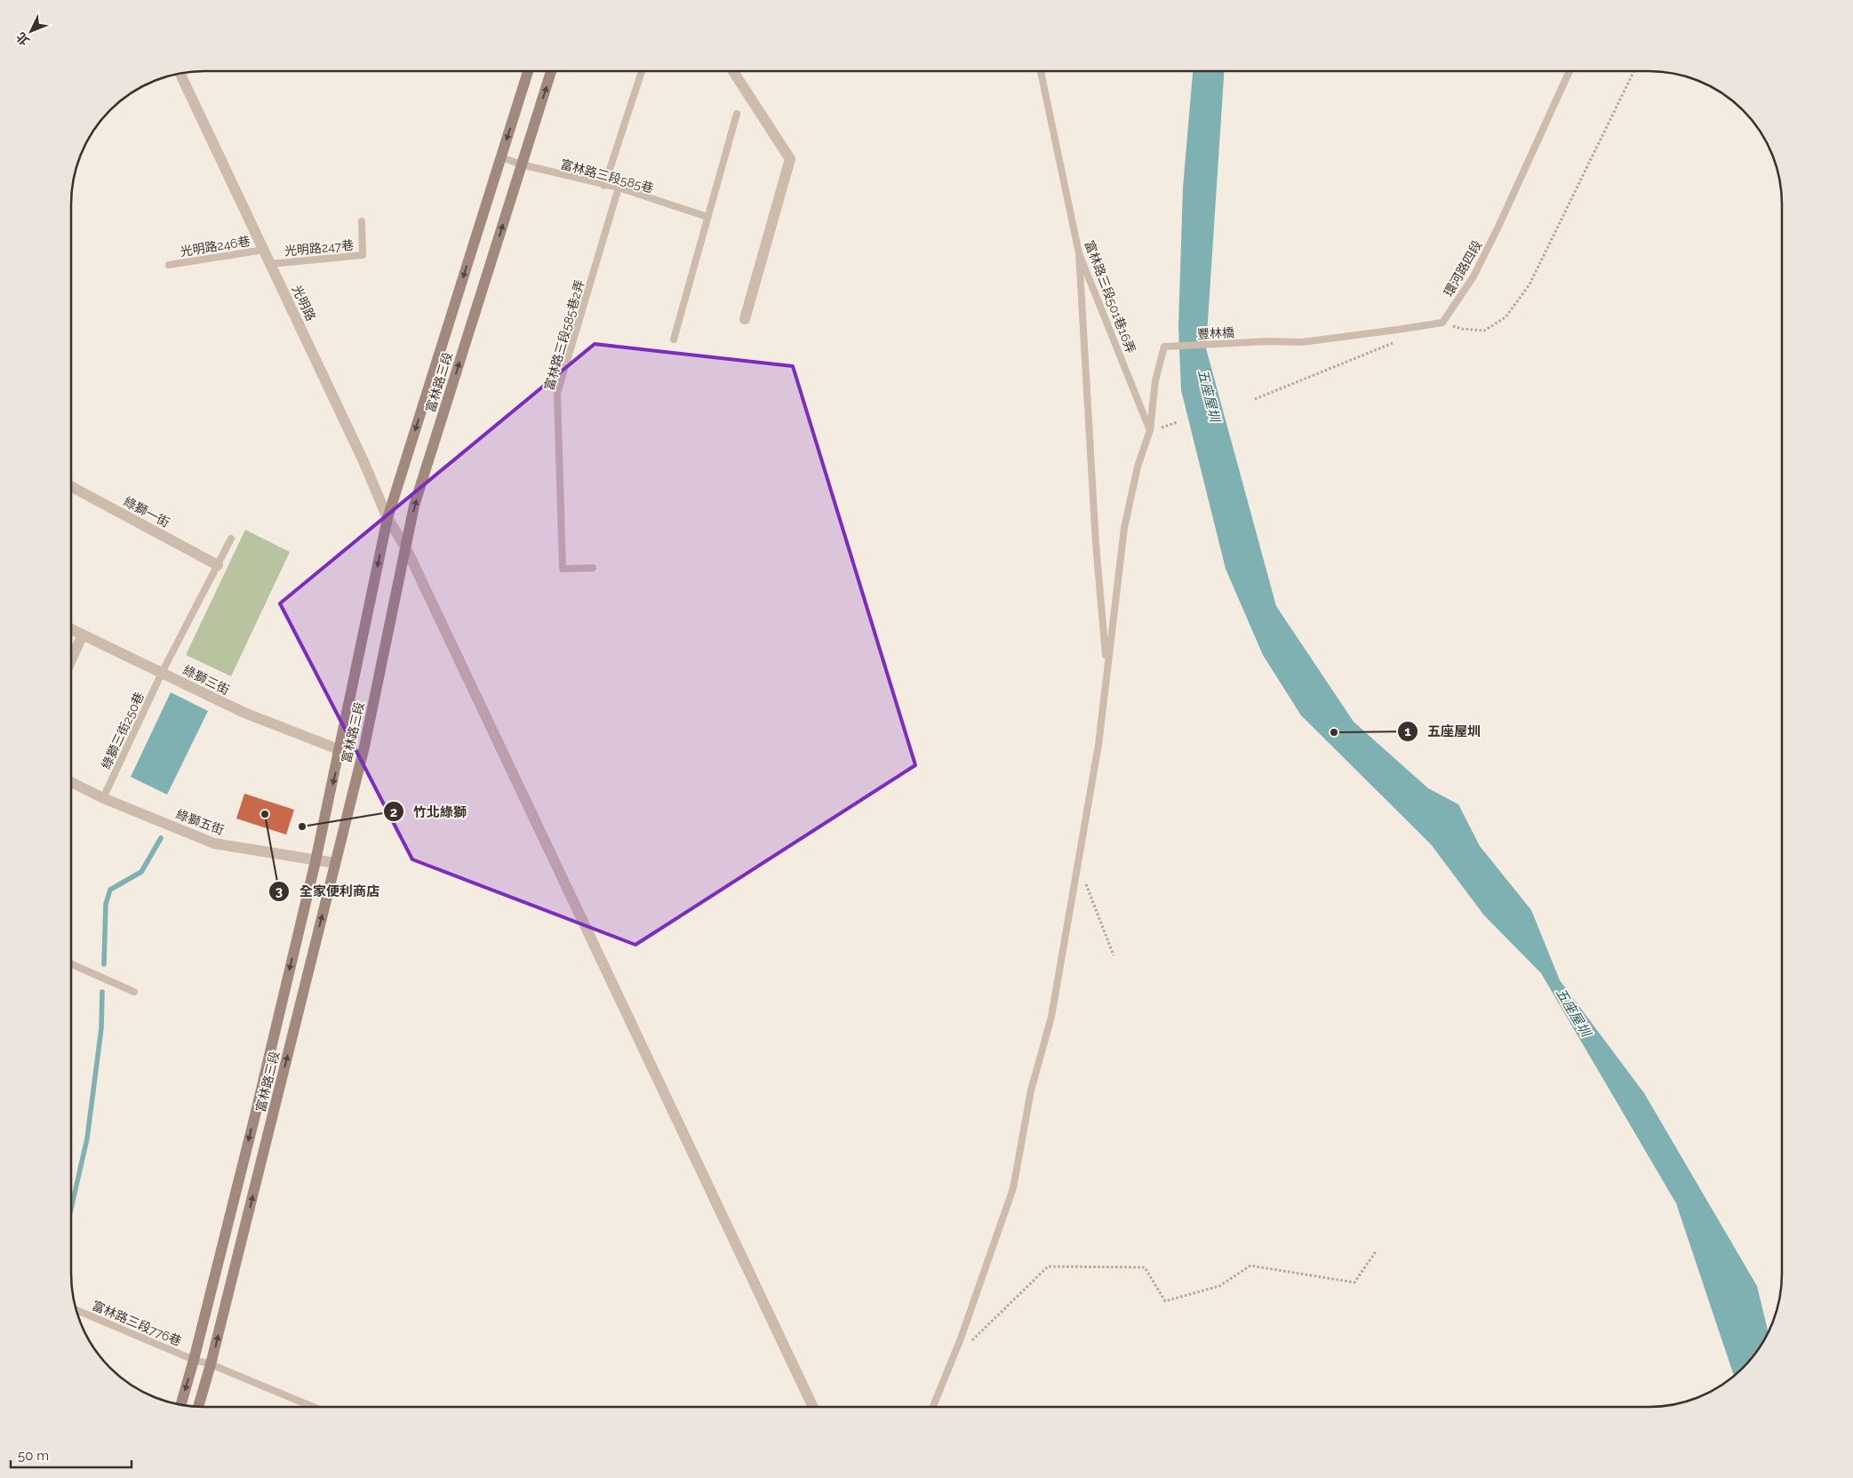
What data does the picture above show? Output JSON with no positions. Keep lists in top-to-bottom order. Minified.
{"streets":{"main road":["富林路三段"],"street":["光明路","綠獅一街","綠獅三街","綠獅五街"],"lane":["富林路三段585巷","光明路246巷","光明路247巷","環河路四段","富林路三段501巷16弄","豐林橋","富林路三段585巷2弄","綠獅三街250巷","富林路三段776巷"]},"crossings":[["富林路三段585巷","富林路三段585巷2弄"],["富林路三段585巷","富林路三段"],["光明路246巷","光明路"],["光明路247巷","光明路"],["環河路四段","豐林橋"],["富林路三段501巷16弄","豐林橋"],["光明路","富林路三段"],["富林路三段","綠獅三街"],["富林路三段","綠獅五街"],["富林路三段","富林路三段776巷"],["綠獅一街","綠獅三街250巷"],["綠獅三街","綠獅三街250巷"],["綠獅三街250巷","綠獅五街"]],"water":["五座屋圳"],"places":["五座屋圳","全家便利商店","竹北綠獅"],"scale_bar":"50 m","north":"bottom left"}
